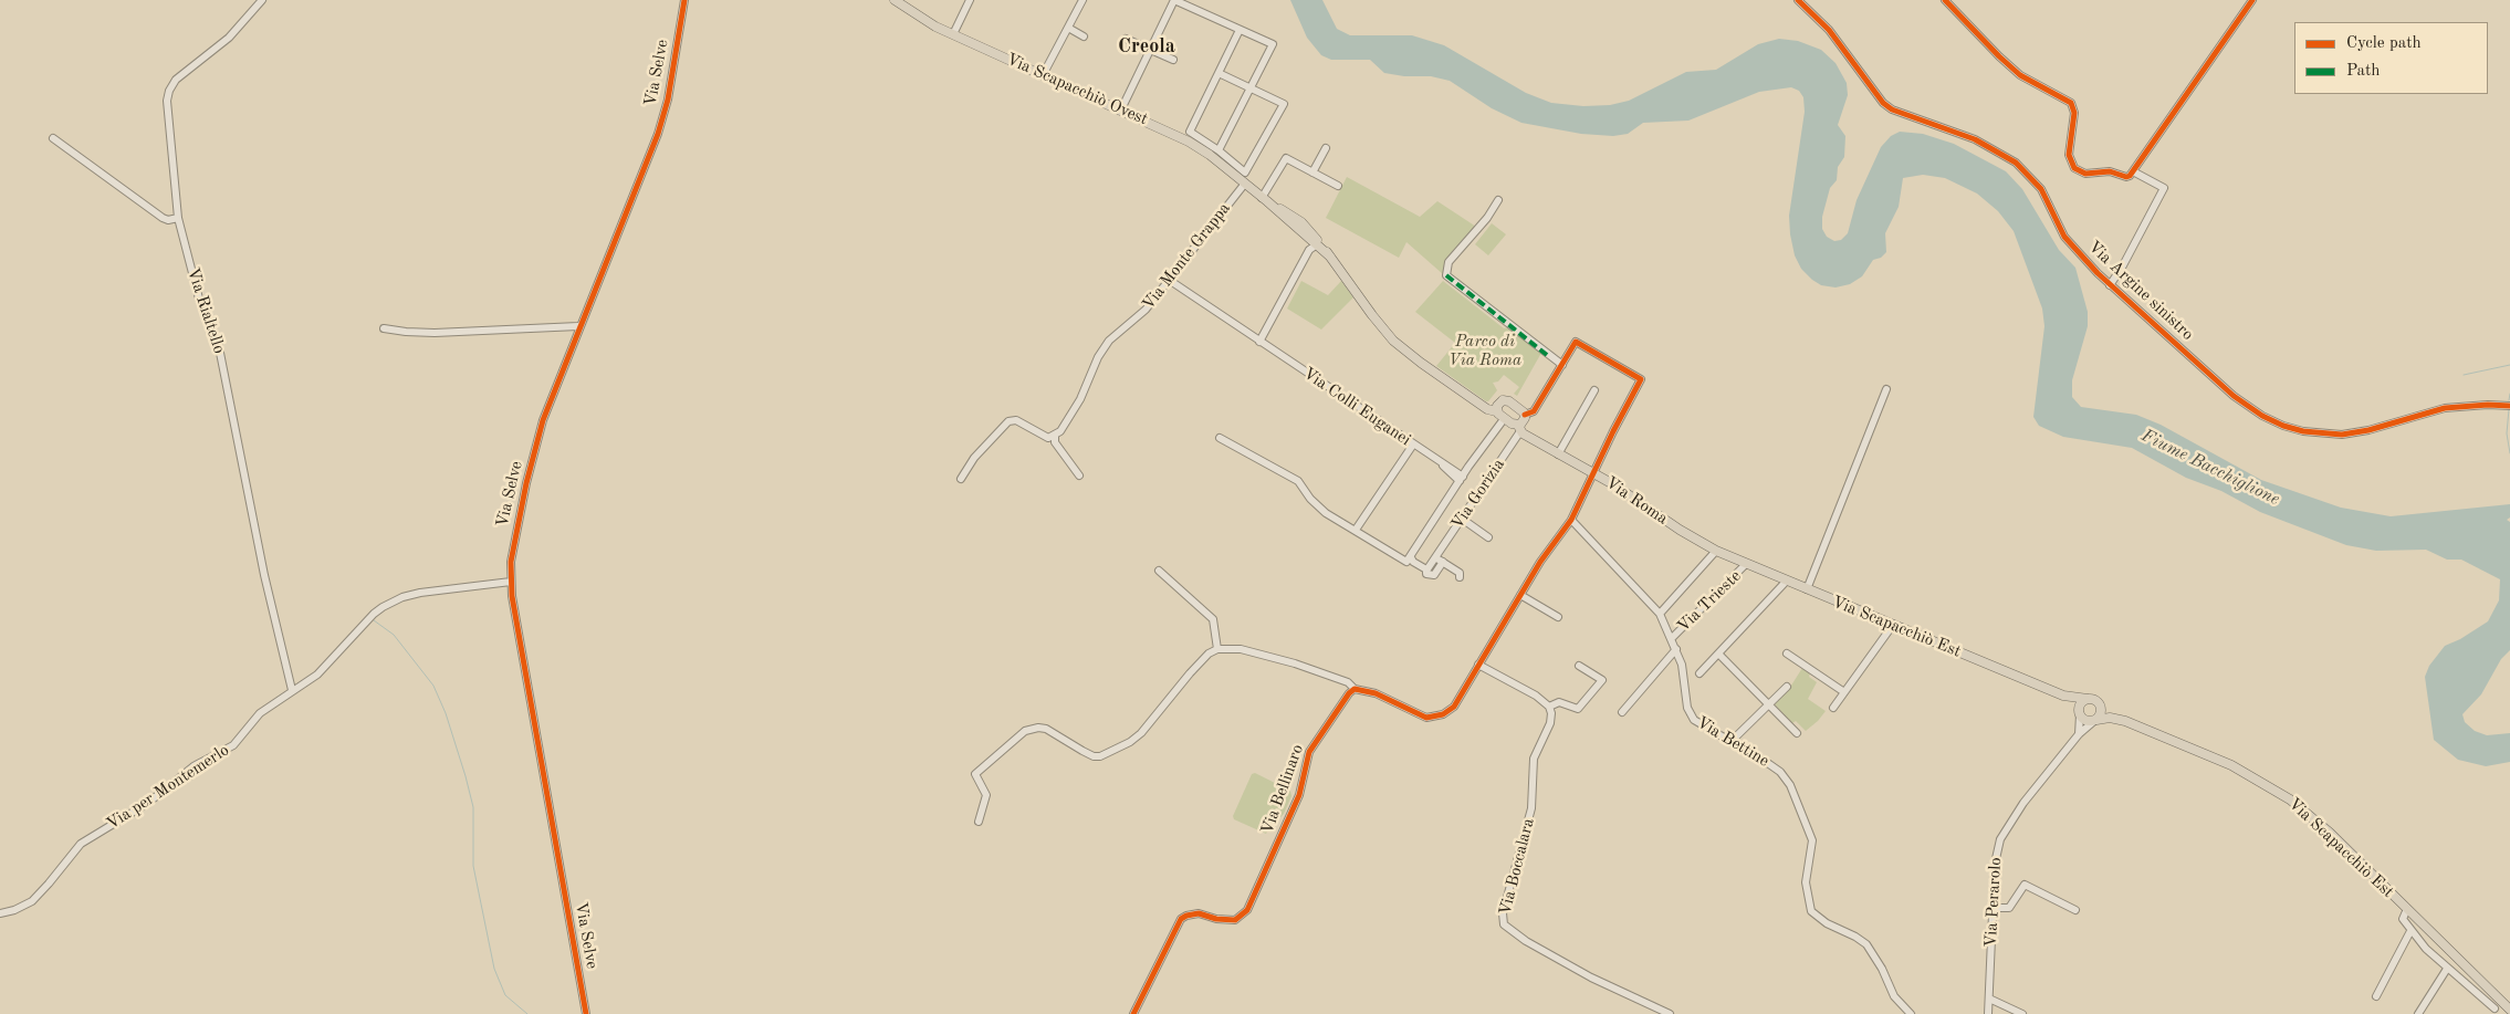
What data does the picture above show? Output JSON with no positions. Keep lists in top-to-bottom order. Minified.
{"streets":{"main road":["Via Scapacchiò Ovest","Via Roma","Via Scapacchiò Est"],"street":["Via Selve","Via Monte Grappa","Via Argine sinistro","Via Rialtello","Via Colli Euganei","Via Gorizia","Via Trieste","Via Bettine","Via per Montemerlo","Via Bellinaro","Via Boccalara","Via Perarolo"]},"crossings":[["Via Selve","Via per Montemerlo"],["Via Scapacchiò Ovest","Via Monte Grappa"],["Via Monte Grappa","Via Colli Euganei"],["Via Rialtello","Via per Montemerlo"],["Via Gorizia","Via Roma"],["Via Roma","Via Scapacchiò Est"],["Via Trieste","Via Scapacchiò Est"],["Via Trieste","Via Bettine"],["Via Scapacchiò Est","Via Perarolo"]],"districts":["Creola"],"water":["Fiume Bacchiglione"],"parks":["Parco di Via Roma"],"legend":["Cycle path","Path"]}
